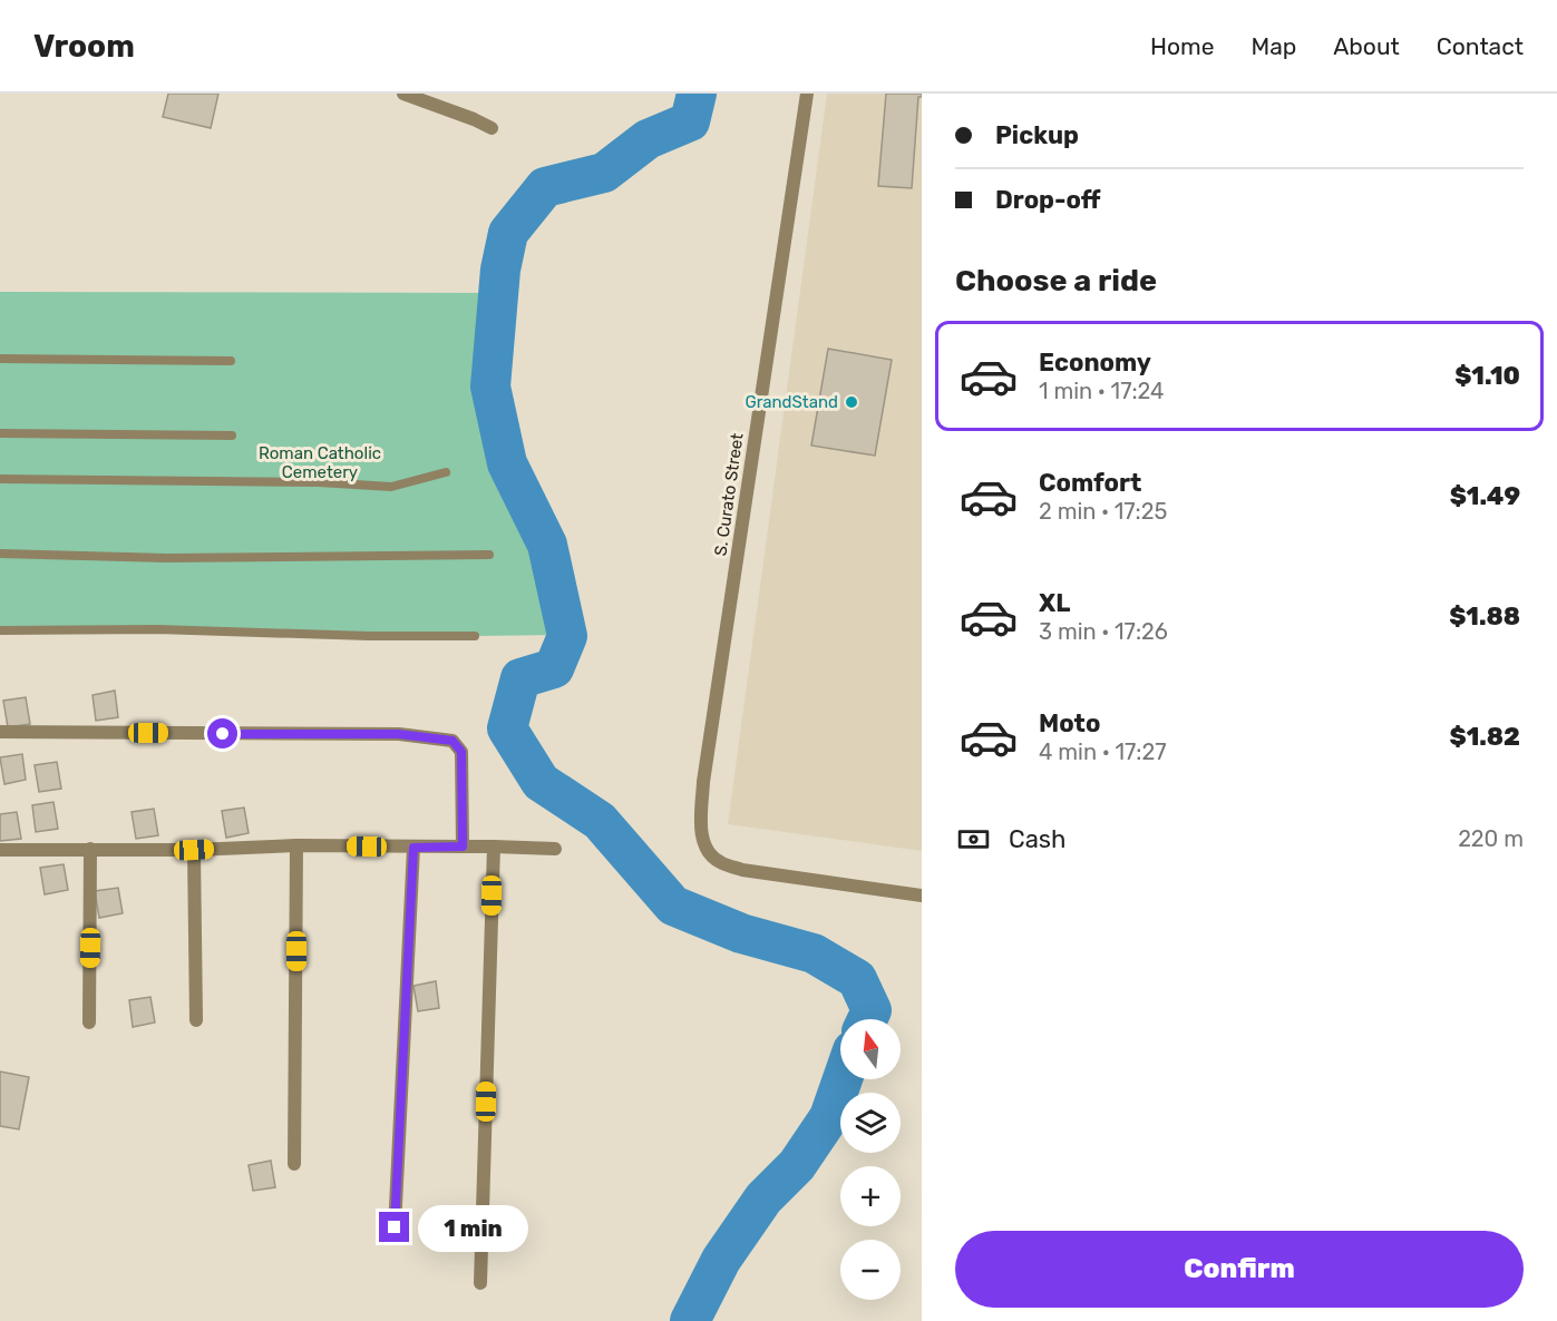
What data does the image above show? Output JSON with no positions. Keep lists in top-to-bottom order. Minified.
{"streets":{"street":["S. Curato Street"]},"parks":["Roman Catholic Cemetery"],"places":["GrandStand"],"north":"top","page":{"header":"Vroom","nav":["Home","Map","About","Contact"],"banner":["Pickup","Drop-off"],"heading":"Choose a ride","list":[{"name":"Economy","note":"1 min · 17:24","value":"$1.10"},{"name":"Comfort","note":"2 min · 17:25","value":"$1.49"},{"name":"XL","note":"3 min · 17:26","value":"$1.88"},{"name":"Moto","note":"4 min · 17:27","value":"$1.82"}],"pay":["Cash","220 m"],"map_buttons":["+","−"],"bubble":"1 min","buttons":"Confirm"}}
